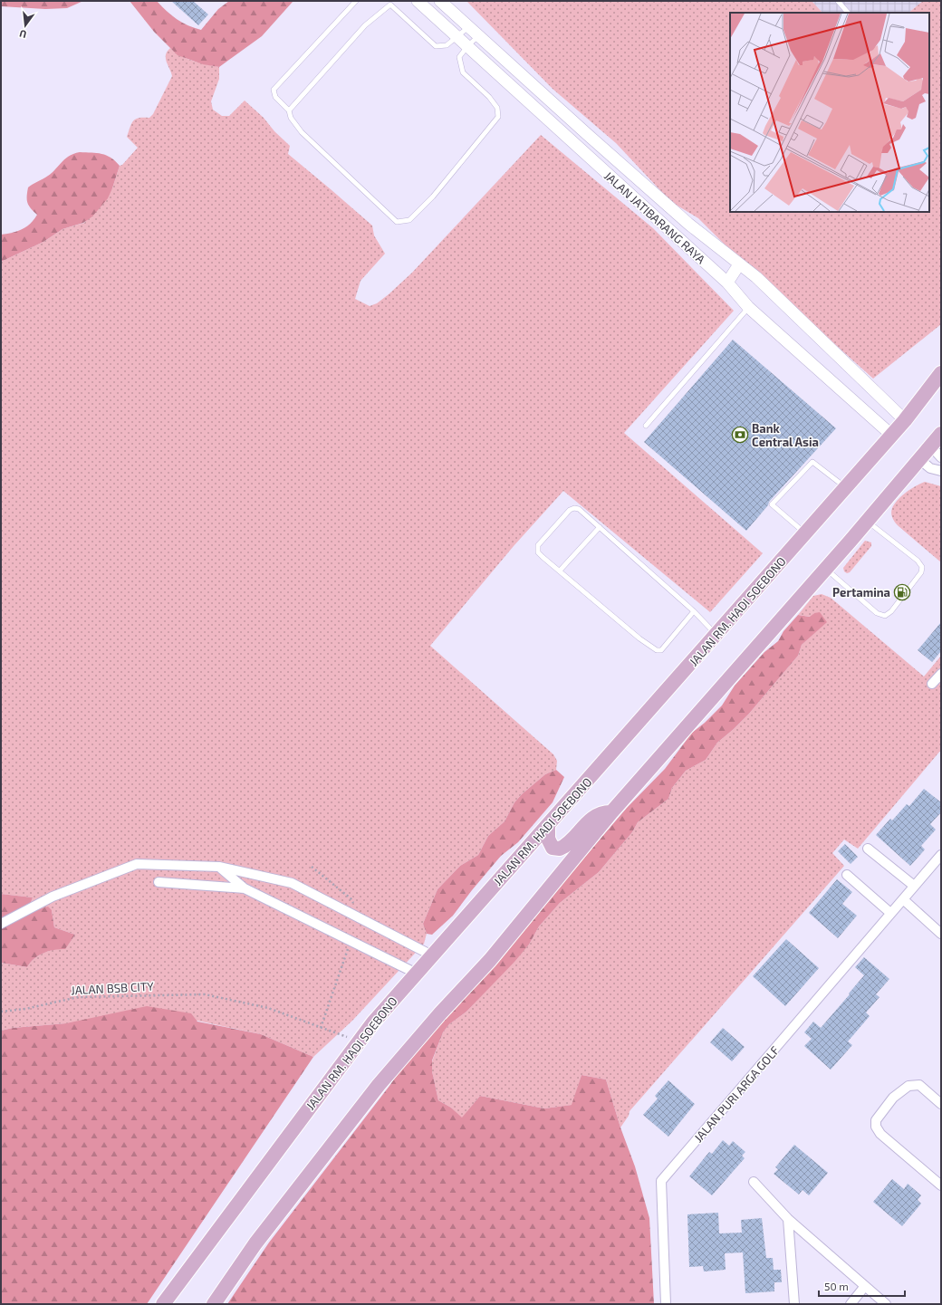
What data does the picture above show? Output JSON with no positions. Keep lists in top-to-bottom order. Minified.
{"streets":{"main road":["JALAN RM. HADI SOEBONO"],"street":["JALAN JATIBARANG RAYA","JALAN PURI ARGA GOLF"],"path":["JALAN BSB CITY"]},"crossings":[["JALAN JATIBARANG RAYA","JALAN RM. HADI SOEBONO"],["JALAN RM. HADI SOEBONO","JALAN BSB CITY"]],"places":{"bank":["Bank Central Asia"],"fuel station":["Pertamina"]},"scale_bar":"50 m","north":"bottom"}
